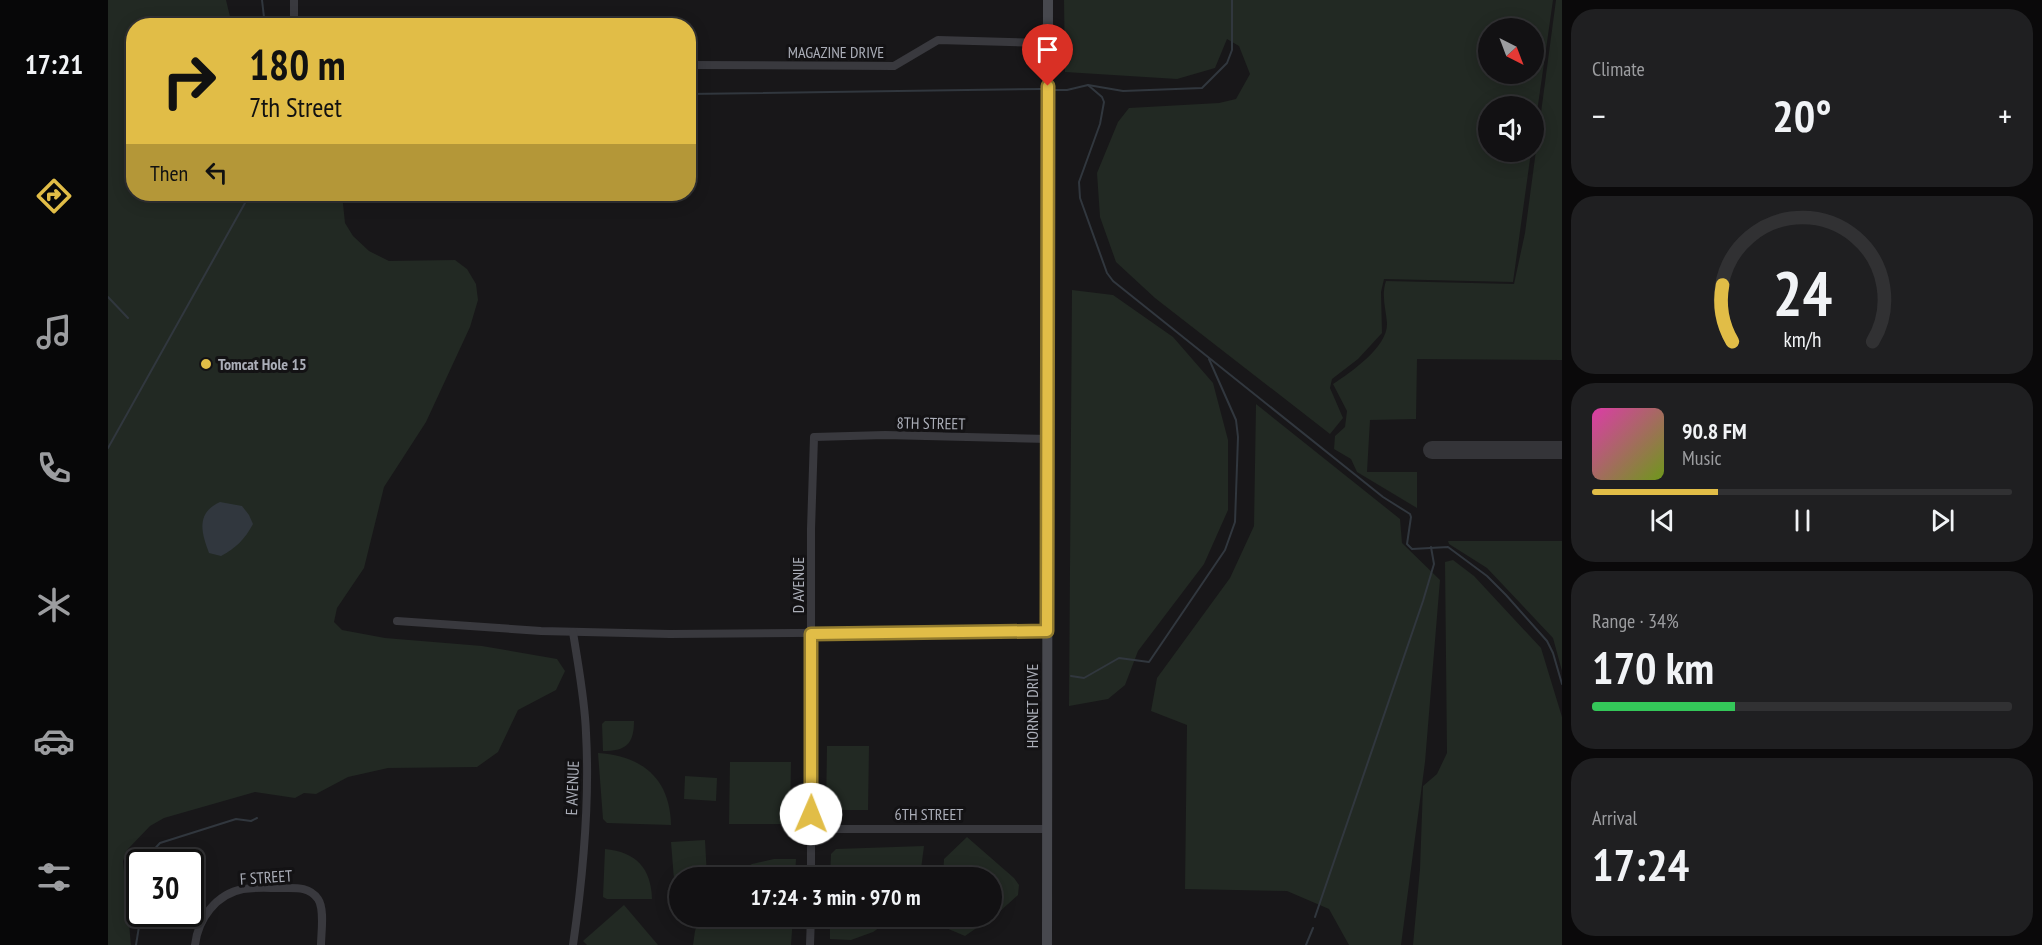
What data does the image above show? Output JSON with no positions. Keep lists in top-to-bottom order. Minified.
{"streets":{"main road":["HORNET DRIVE"],"street":["MAGAZINE DRIVE","8TH STREET","D AVENUE","E AVENUE","6TH STREET","F STREET"]},"crossings":[["MAGAZINE DRIVE","HORNET DRIVE"],["8TH STREET","D AVENUE"],["8TH STREET","HORNET DRIVE"],["D AVENUE","6TH STREET"],["HORNET DRIVE","6TH STREET"]],"places":["Tomcat Hole 15"],"north":"bottom right","page":{"tabs":"17:21","tile":["Climate",["Range · 34%","170 km"],["Arrival","17:24"]],"turn":["180 m","7th Street"],"heat":["−","20°","+"],"then":"Then","song":["90.8 FM","Music"],"limit":"30","trip":"17:24 · 3 min · 970 m","gauge":["24","km/h"]}}
